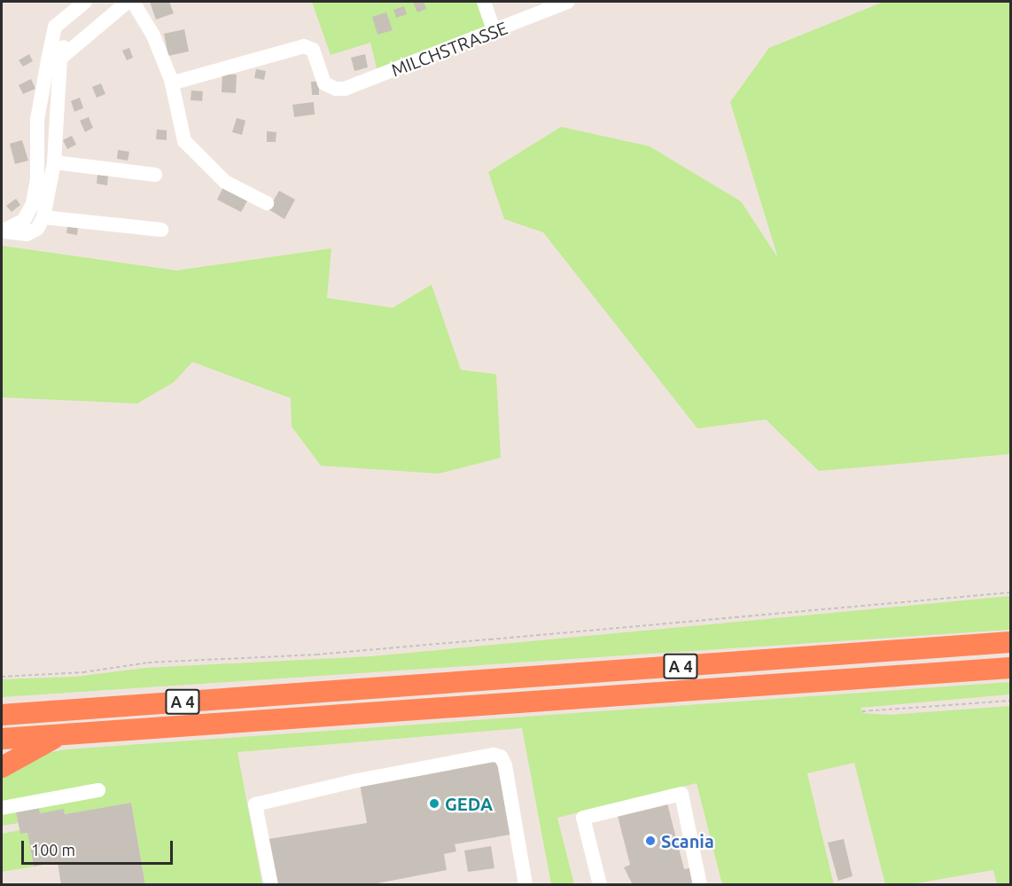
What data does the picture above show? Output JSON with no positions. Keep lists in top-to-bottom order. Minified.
{"streets":{"highway":["A 4"],"street":["MILCHSTRASSE"]},"places":["GEDA","Scania"],"scale_bar":"100 m"}
